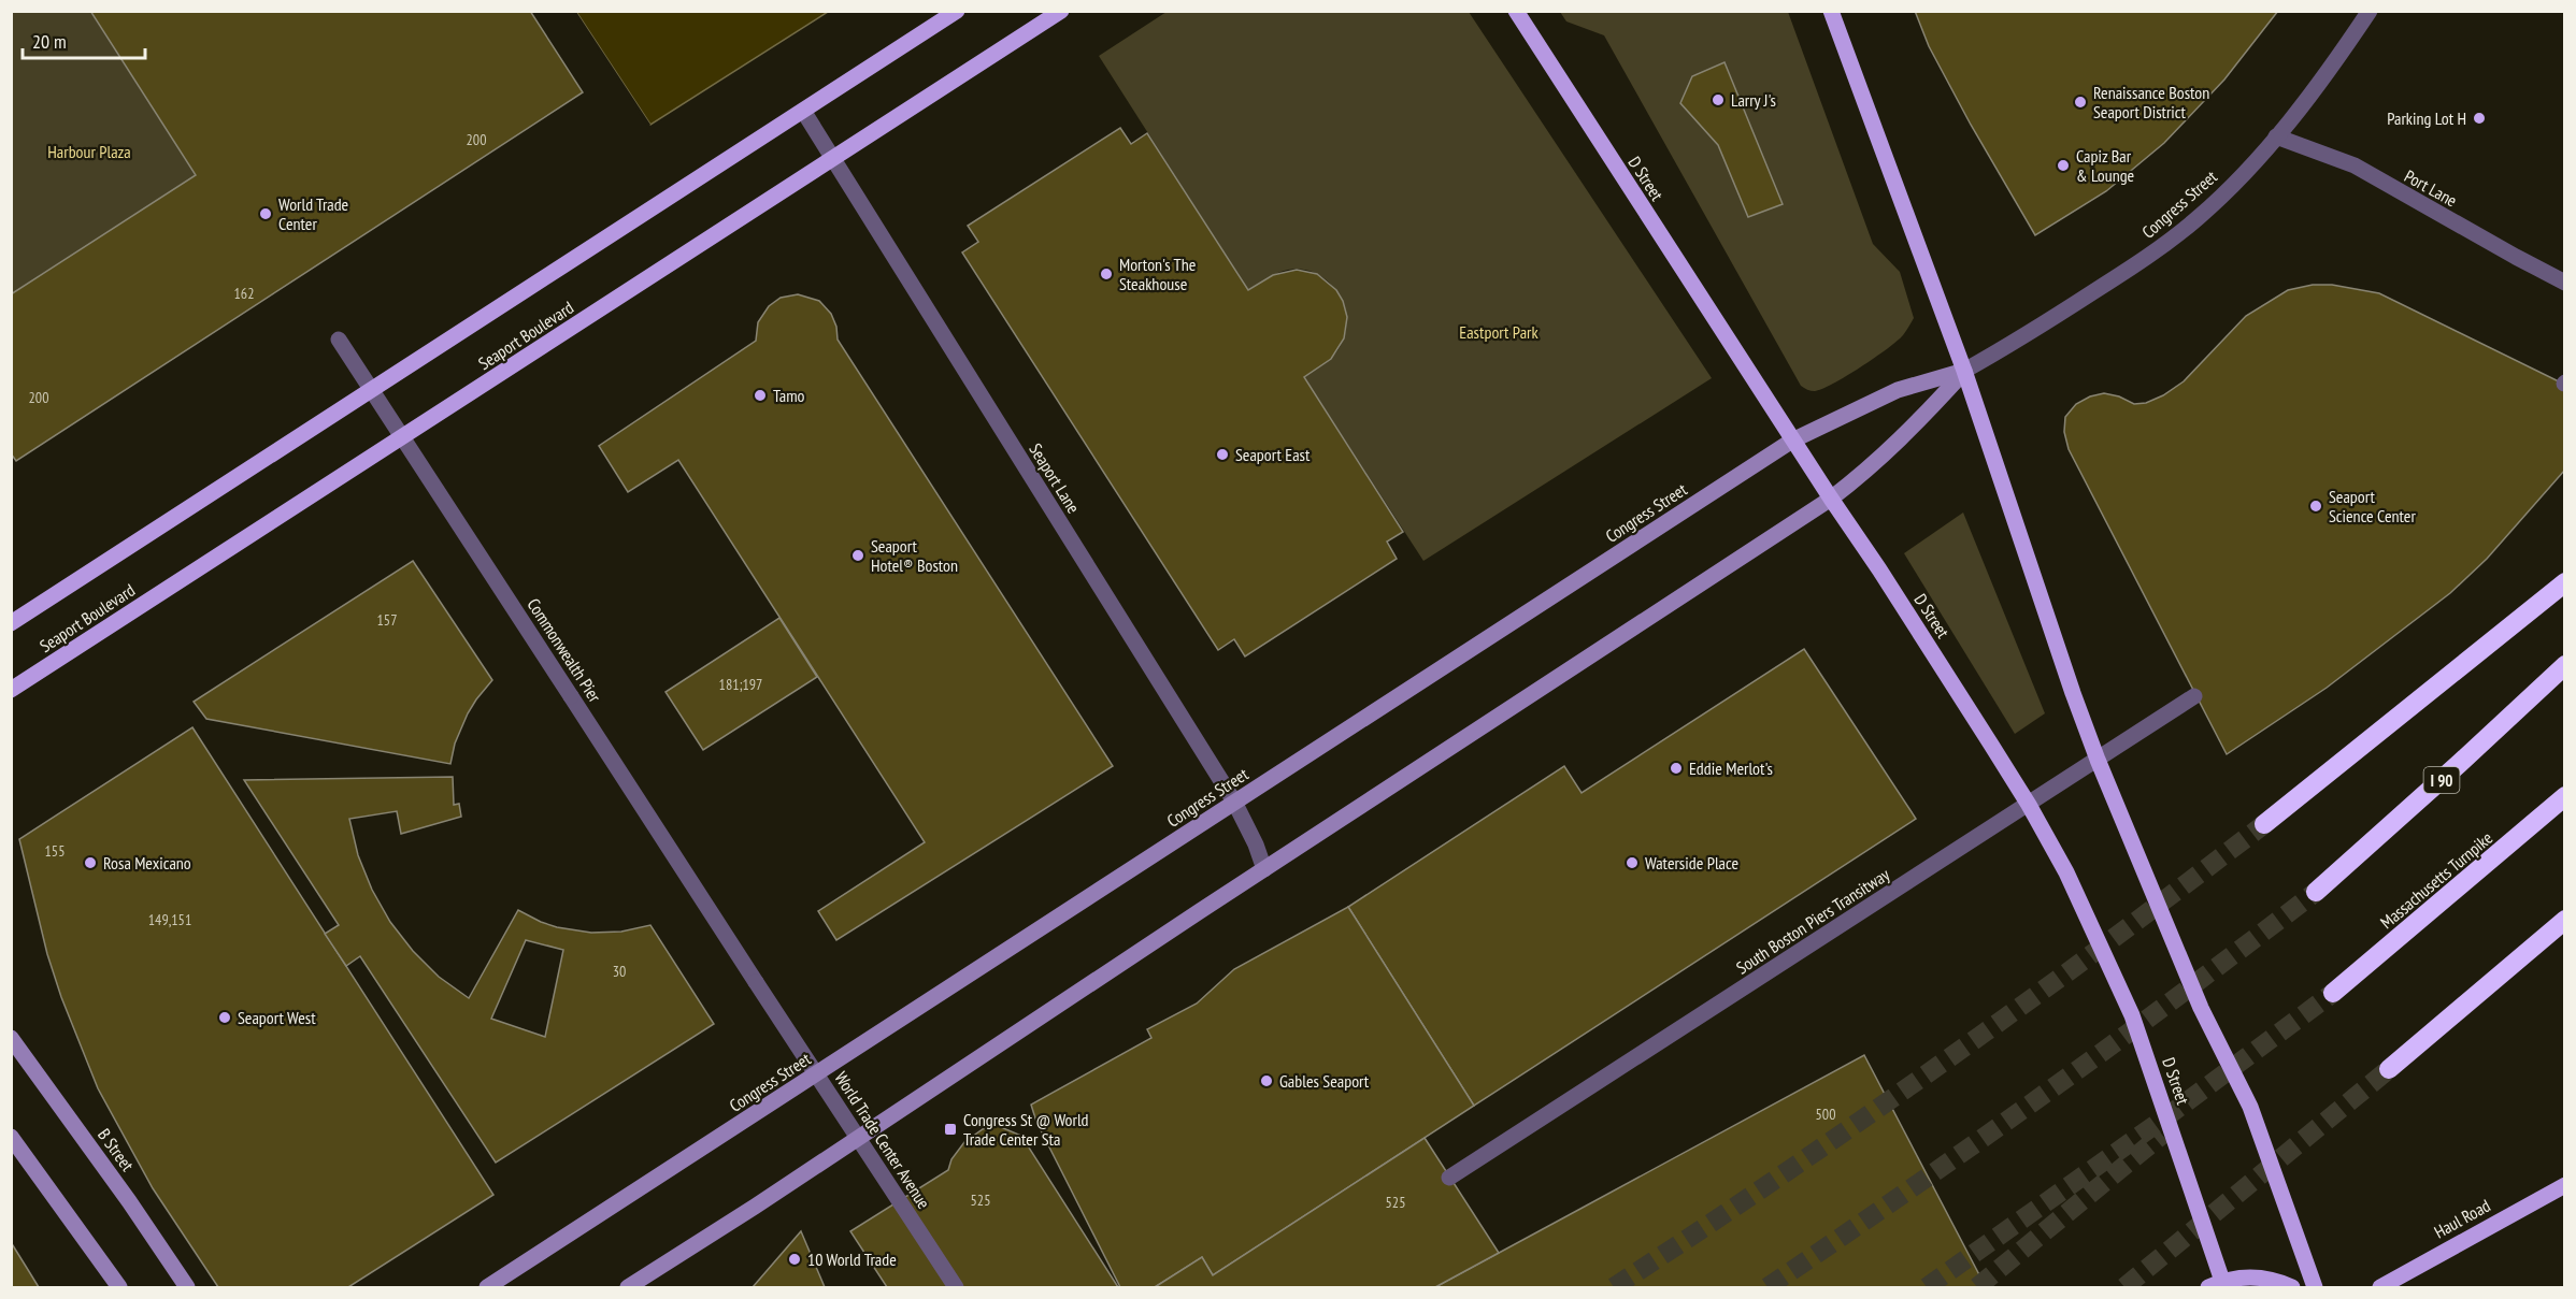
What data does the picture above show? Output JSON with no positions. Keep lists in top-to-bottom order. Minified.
{"streets":{"highway":["I 90","Massachusetts Turnpike"],"main road":["D Street","Congress Street","Seaport Boulevard","B Street","Haul Road"],"street":["Port Lane","Seaport Lane","Commonwealth Pier","South Boston Piers Transitway","World Trade Center Avenue"]},"crossings":[["D Street","Congress Street"],["D Street","South Boston Piers Transitway"],["Port Lane","Congress Street"],["Congress Street","Seaport Lane"],["Seaport Boulevard","Seaport Lane"],["Commonwealth Pier","World Trade Center Avenue"]],"parks":["Harbour Plaza","Eastport Park"],"places":{"other":["Larry J's","Renaissance Boston Seaport District","Parking Lot H","Capiz Bar & Lounge","World Trade Center","Morton's The Steakhouse","Tamo","Seaport East","Seaport Science Center","Seaport Hotel® Boston","Eddie Merlot's","Rosa Mexicano","Waterside Place","Seaport West","Gables Seaport","10 World Trade"],"transit":["Congress St @ World Trade Center Sta"]},"house_numbers":["200","162","200","157","181;197","155","149,151","30","500","525","525"],"scale_bar":"20 m"}
